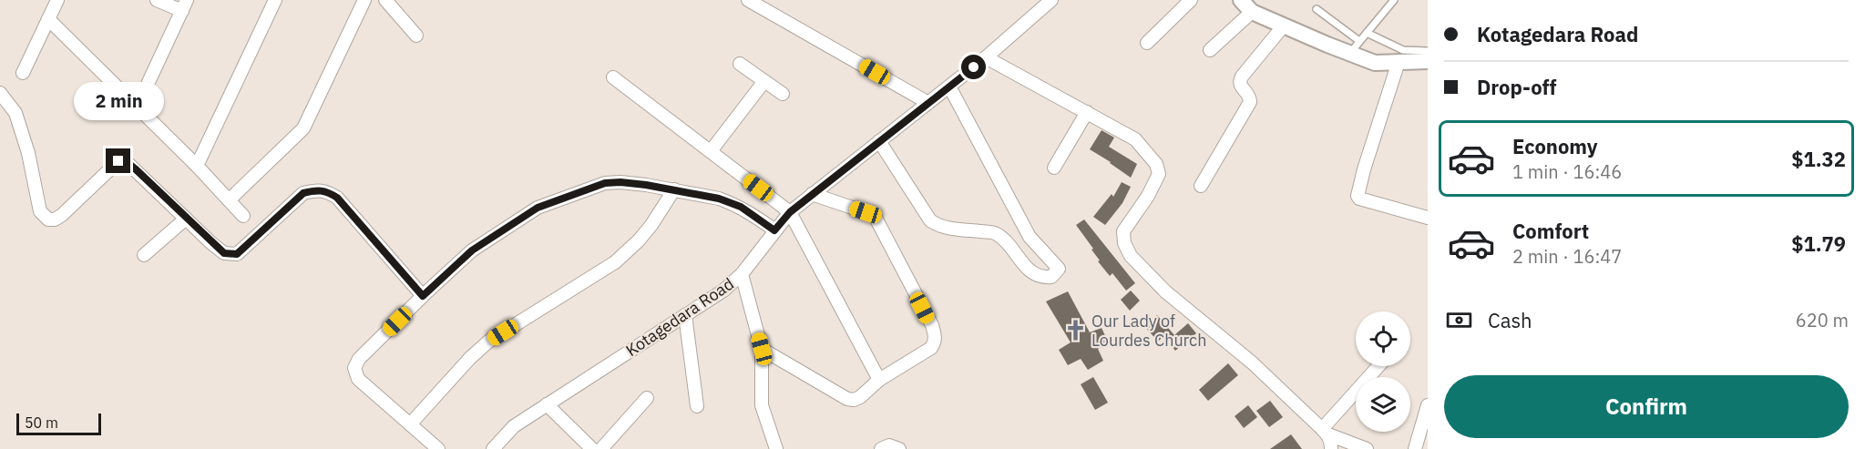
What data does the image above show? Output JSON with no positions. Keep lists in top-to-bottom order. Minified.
{"streets":{"street":["Kotagedara Road"]},"places":{"church":["Our Lady of Lourdes Church"]},"scale_bar":"50 m","page":{"banner":["Kotagedara Road","Drop-off"],"bubble":"2 min","list":[{"name":"Economy","note":"1 min · 16:46","value":"$1.32"},{"name":"Comfort","note":"2 min · 16:47","value":"$1.79"}],"pay":["Cash","620 m"],"buttons":"Confirm","scale":"50 m"}}
